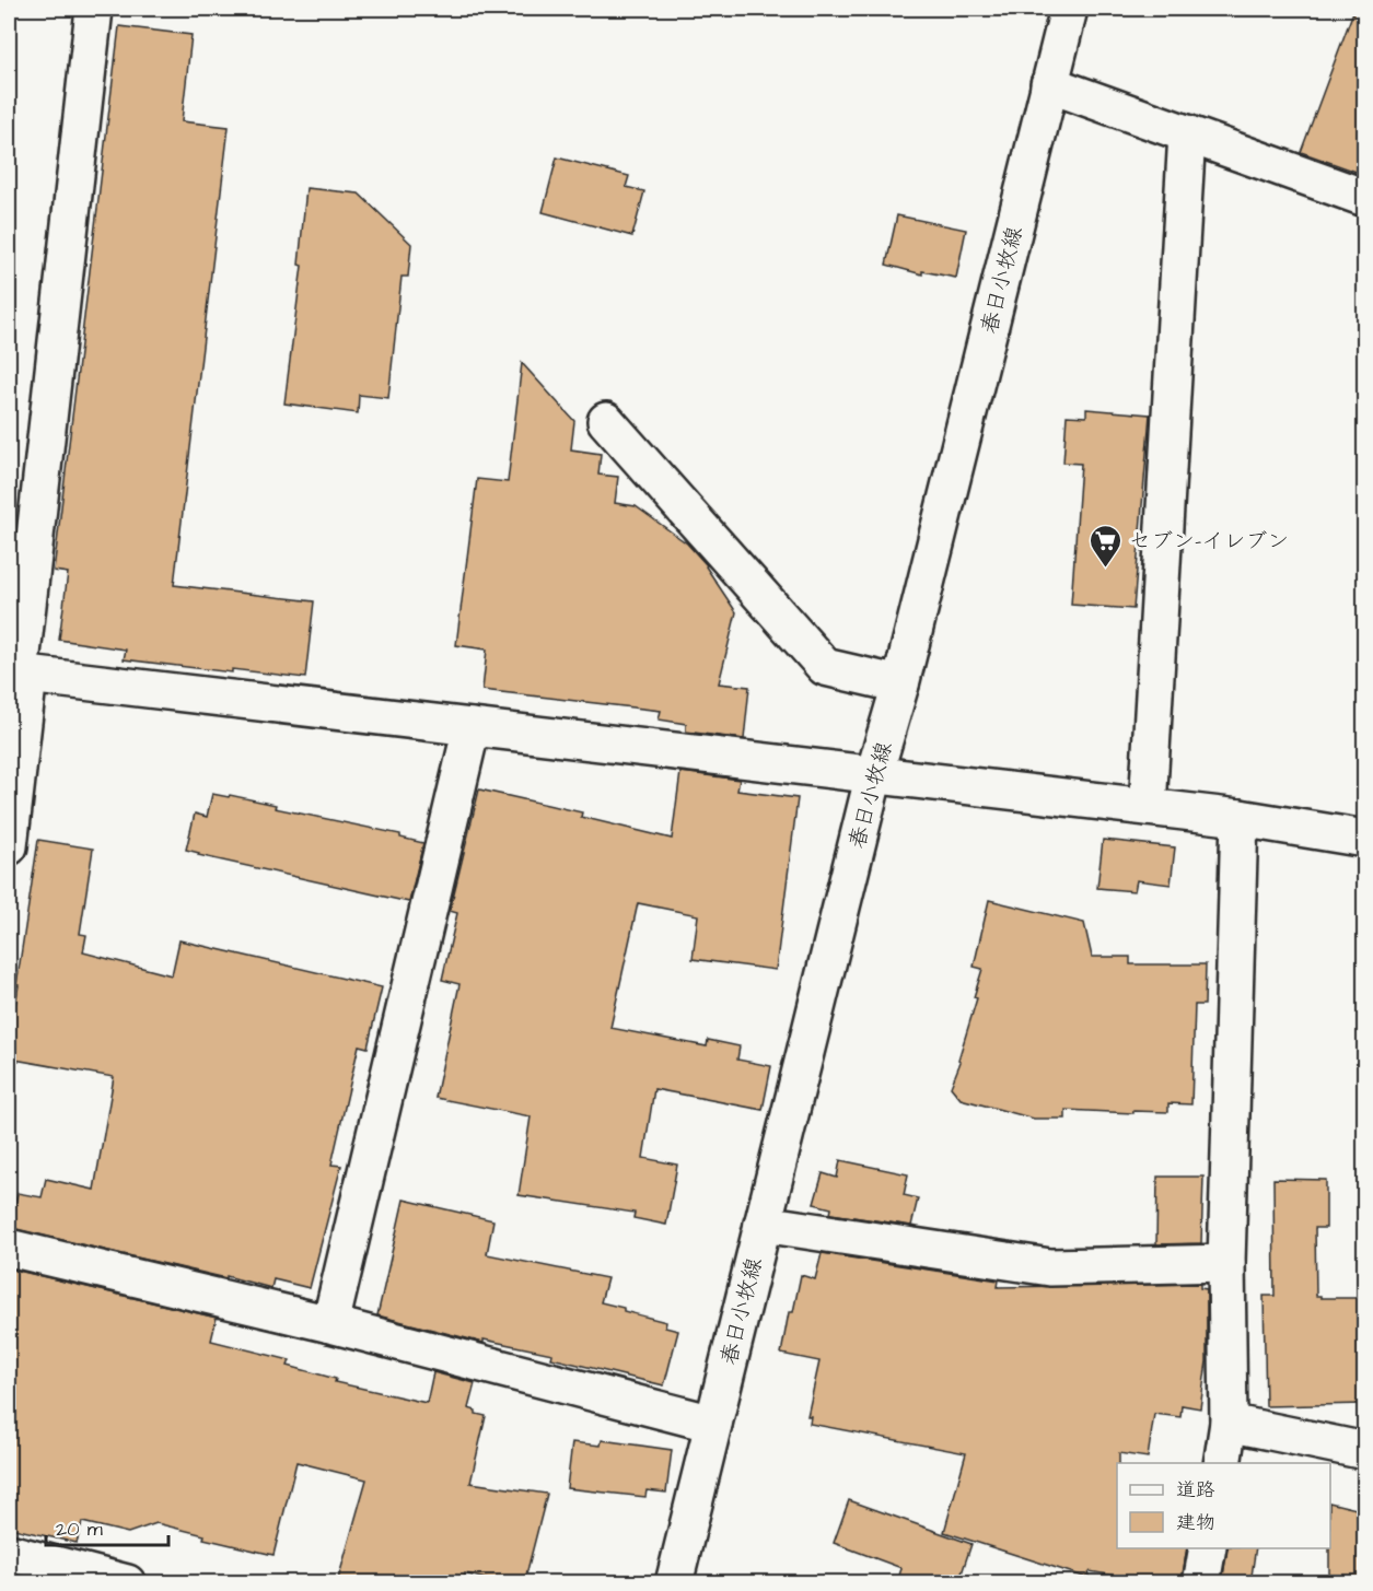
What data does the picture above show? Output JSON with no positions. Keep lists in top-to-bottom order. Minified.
{"streets":{"street":["春日小牧線"]},"places":{"supermarket":["セブン-イレブン"]},"legend":["道路","建物"],"scale_bar":"20 m"}
